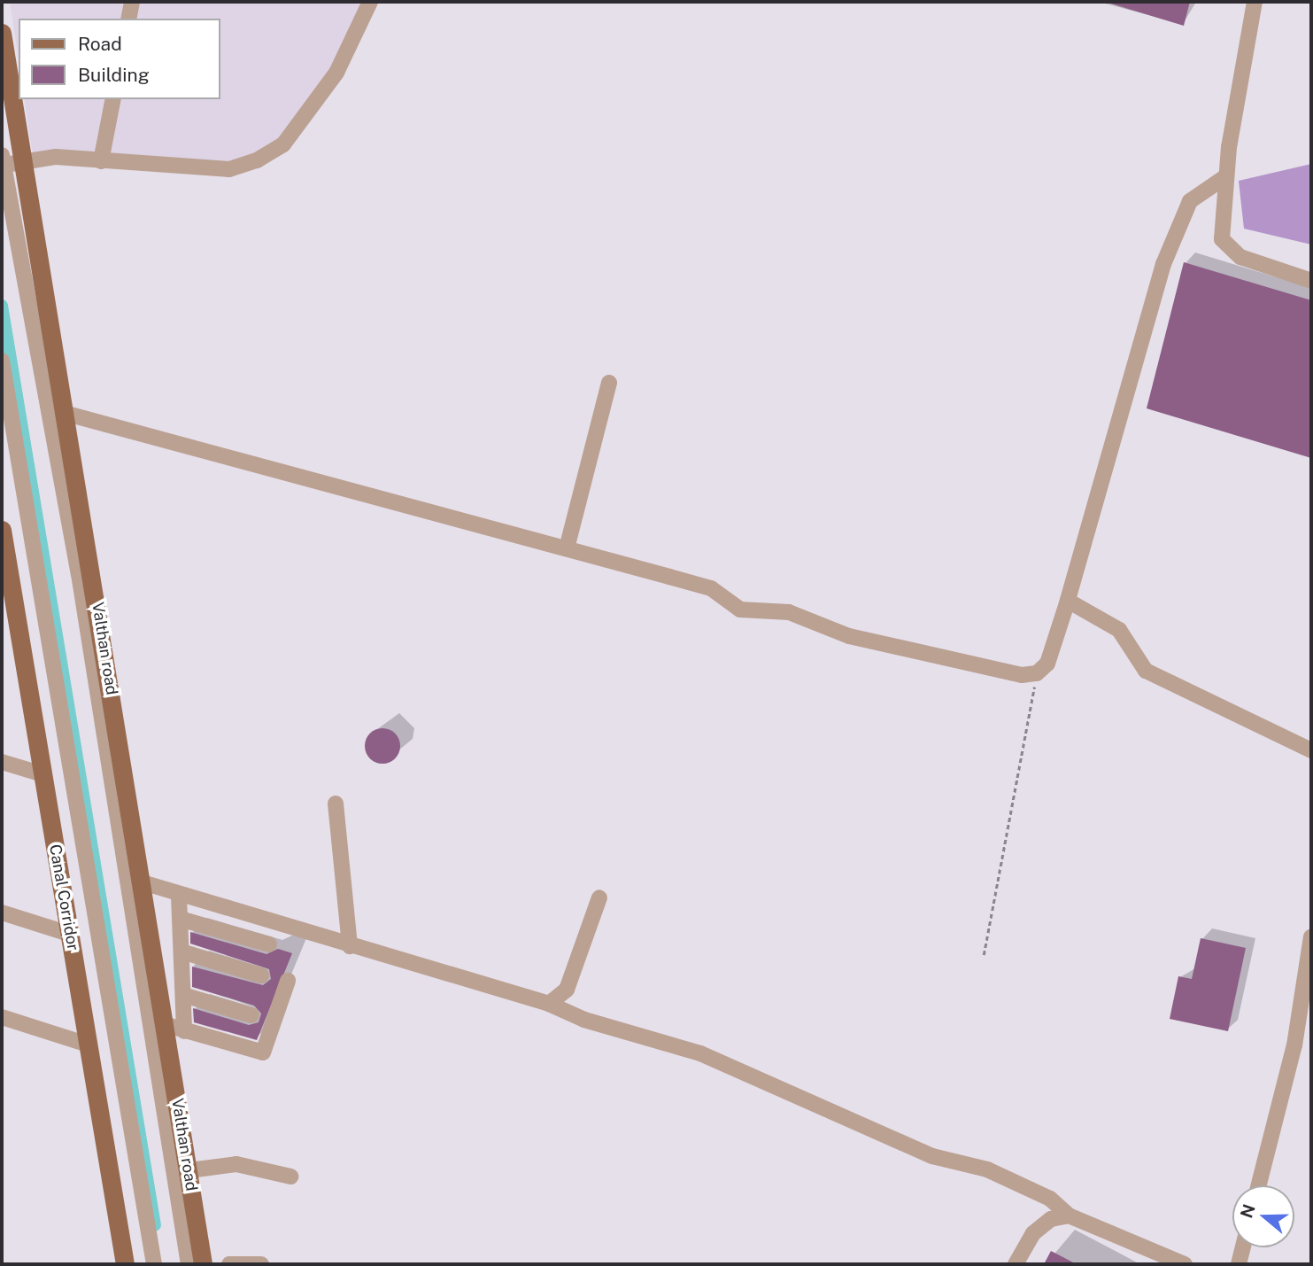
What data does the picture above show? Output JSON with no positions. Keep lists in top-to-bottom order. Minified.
{"streets":{"main road":["Valthan road","Canal Corridor"]},"legend":["Road","Building"],"north":"left"}
